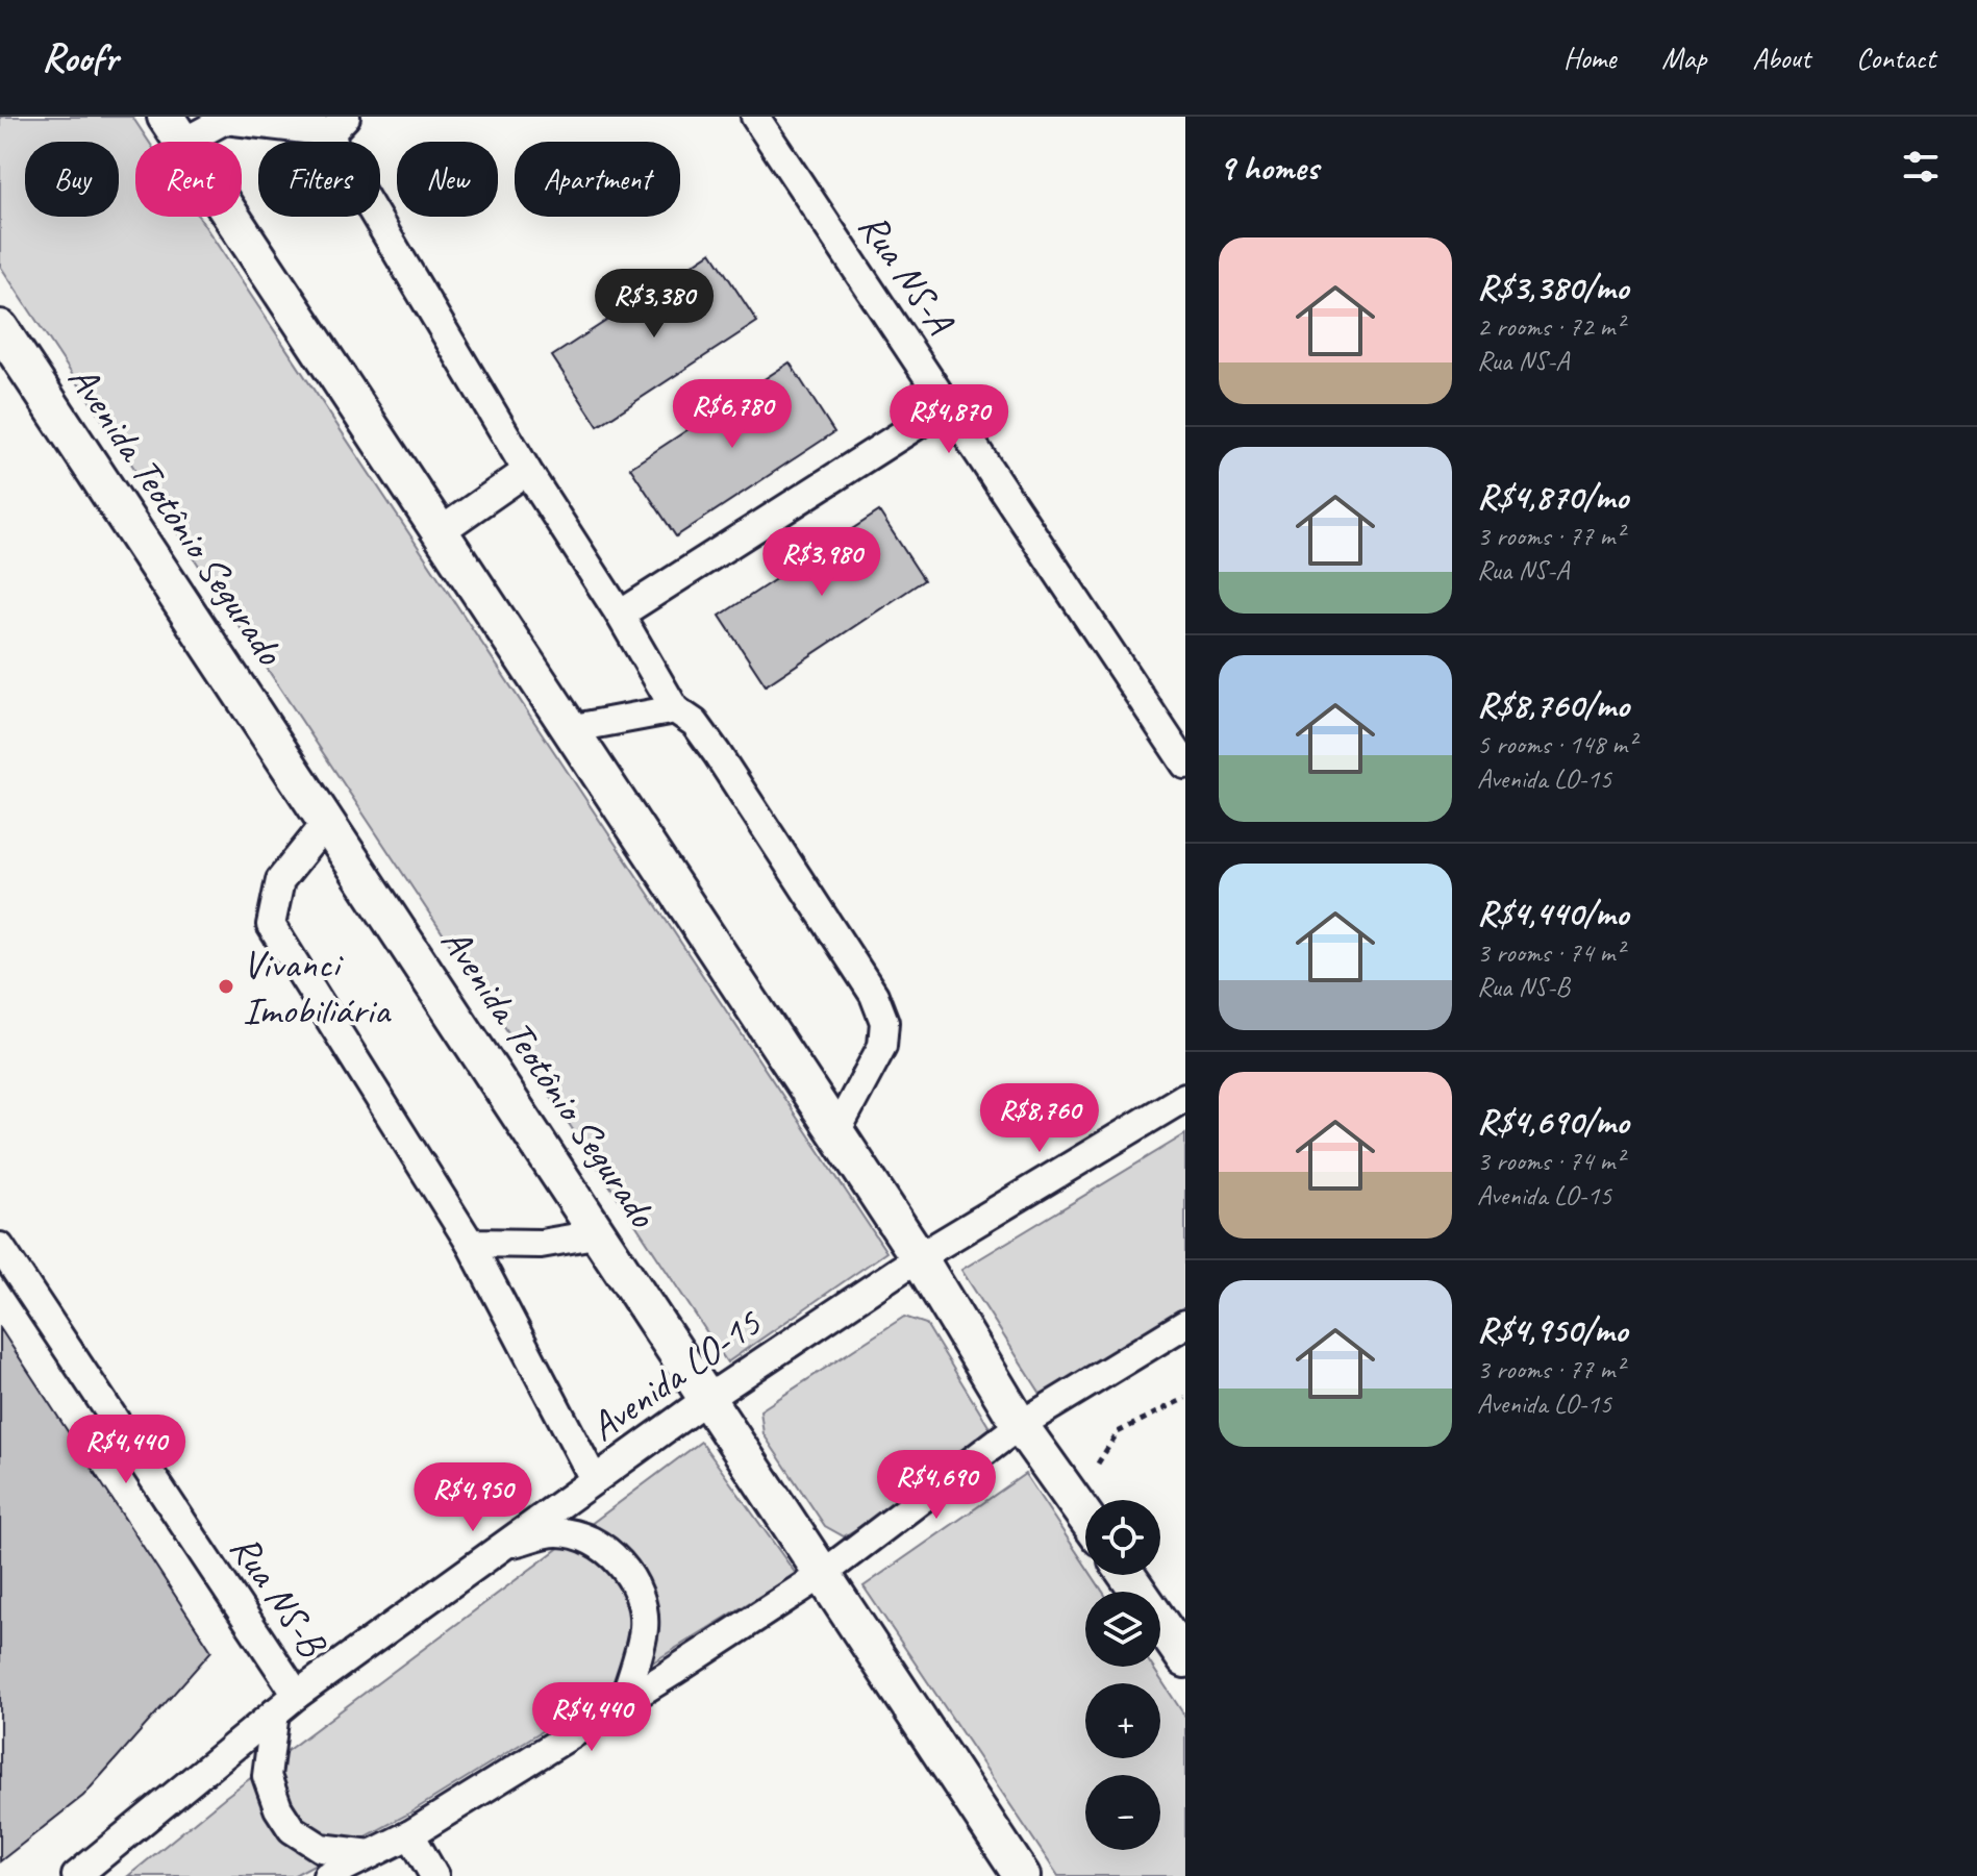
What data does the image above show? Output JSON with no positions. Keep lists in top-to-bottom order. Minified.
{"streets":{"main road":["Avenida Teotônio Segurado"],"street":["Rua NS-A","Avenida LO-15","Rua NS-B"]},"crossings":[["Avenida Teotônio Segurado","Avenida LO-15"],["Avenida LO-15","Rua NS-B"]],"places":["Vivanci Imobiliária"],"page":{"header":"Roofr","nav":["Home","Map","About","Contact"],"heading":"9 homes","chip":["Buy","Rent","Filters","New","Apartment"],"list":[{"name":"R$3,380/mo","note":"2 rooms · 72 m² · Rua NS-A"},{"name":"R$4,870/mo","note":"3 rooms · 77 m² · Rua NS-A"},{"name":"R$8,760/mo","note":"5 rooms · 148 m² · Avenida LO-15"},{"name":"R$4,440/mo","note":"3 rooms · 74 m² · Rua NS-B"},{"name":"R$4,690/mo","note":"3 rooms · 74 m² · Avenida LO-15"},{"name":"R$4,950/mo","note":"3 rooms · 77 m² · Avenida LO-15"}],"price":["R$3,380","R$6,780","R$4,870","R$3,980","R$8,760","R$4,440","R$4,690","R$4,950","R$4,440"],"map_buttons":["+","−"]}}
